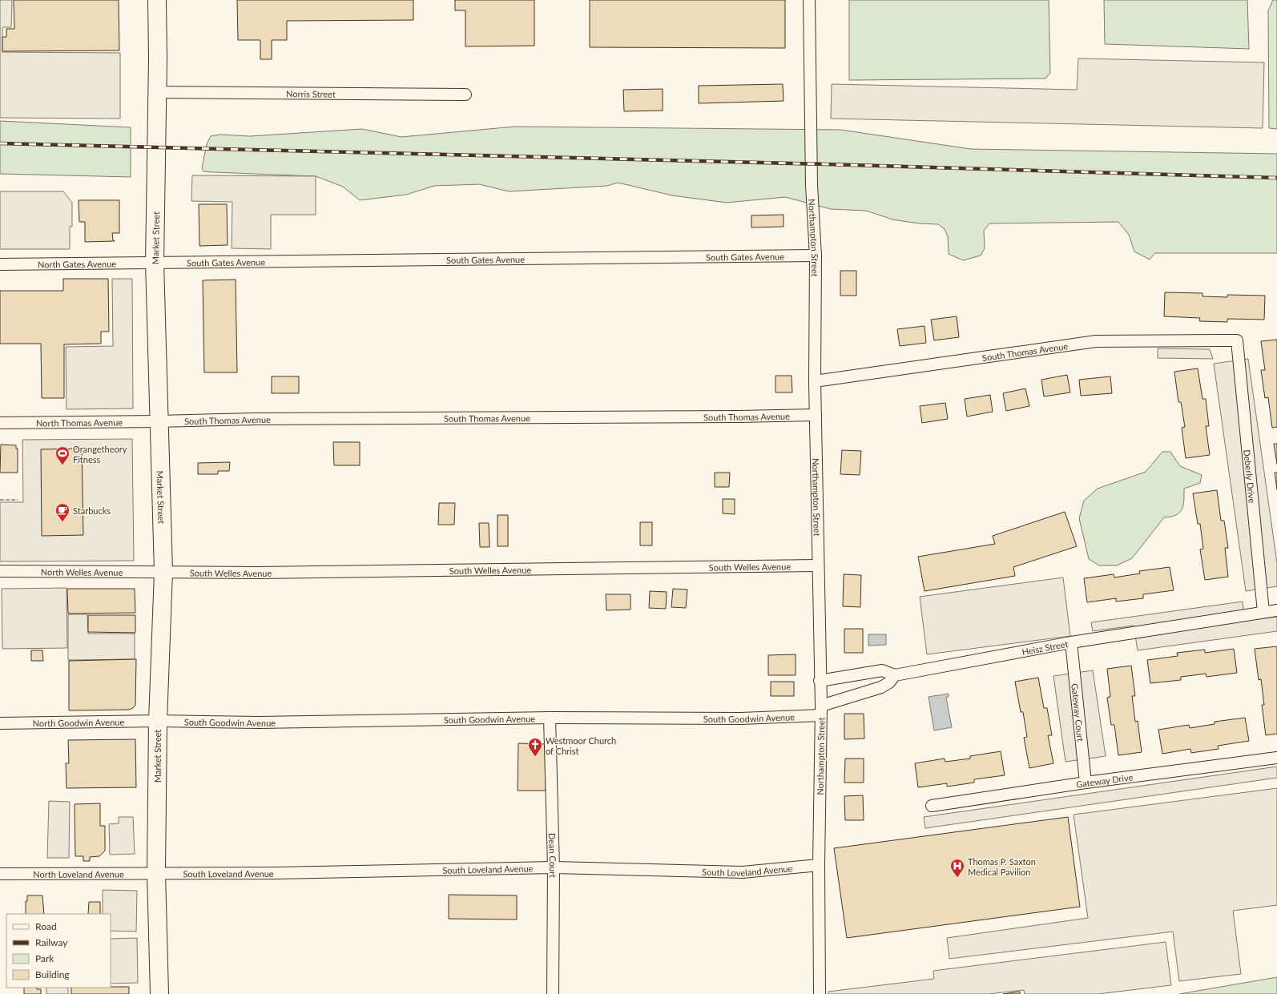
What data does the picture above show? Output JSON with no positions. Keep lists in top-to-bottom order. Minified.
{"streets":{"main road":["Market Street"],"street":["Norris Street","Northampton Street","South Gates Avenue","North Gates Avenue","South Thomas Avenue","North Thomas Avenue","Deberly Drive","South Welles Avenue","North Welles Avenue","Heisz Street","Gateway Court","South Goodwin Avenue","North Goodwin Avenue","Gateway Drive","Dean Court","South Loveland Avenue","North Loveland Avenue"]},"crossings":[["Norris Street","Market Street"],["Market Street","South Gates Avenue"],["Market Street","North Gates Avenue"],["Market Street","South Thomas Avenue"],["Market Street","North Thomas Avenue"],["Market Street","South Welles Avenue"],["Market Street","North Welles Avenue"],["Market Street","South Goodwin Avenue"],["Market Street","North Goodwin Avenue"],["Market Street","South Loveland Avenue"],["Market Street","North Loveland Avenue"],["Northampton Street","South Gates Avenue"],["Northampton Street","South Thomas Avenue"],["Northampton Street","South Welles Avenue"],["Northampton Street","South Goodwin Avenue"],["Northampton Street","South Loveland Avenue"],["South Gates Avenue","North Gates Avenue"],["South Thomas Avenue","North Thomas Avenue"],["South Thomas Avenue","Deberly Drive"],["Deberly Drive","Heisz Street"],["South Welles Avenue","North Welles Avenue"],["Heisz Street","Gateway Court"],["Gateway Court","Gateway Drive"],["South Goodwin Avenue","North Goodwin Avenue"],["South Goodwin Avenue","Dean Court"],["Dean Court","South Loveland Avenue"],["South Loveland Avenue","North Loveland Avenue"]],"places":{"sports":["Orangetheory Fitness"],"cafe":["Starbucks"],"church":["Westmoor Church of Christ"],"hospital":["Thomas P. Saxton Medical Pavilion"]},"legend":["Road","Railway","Park","Building"]}
